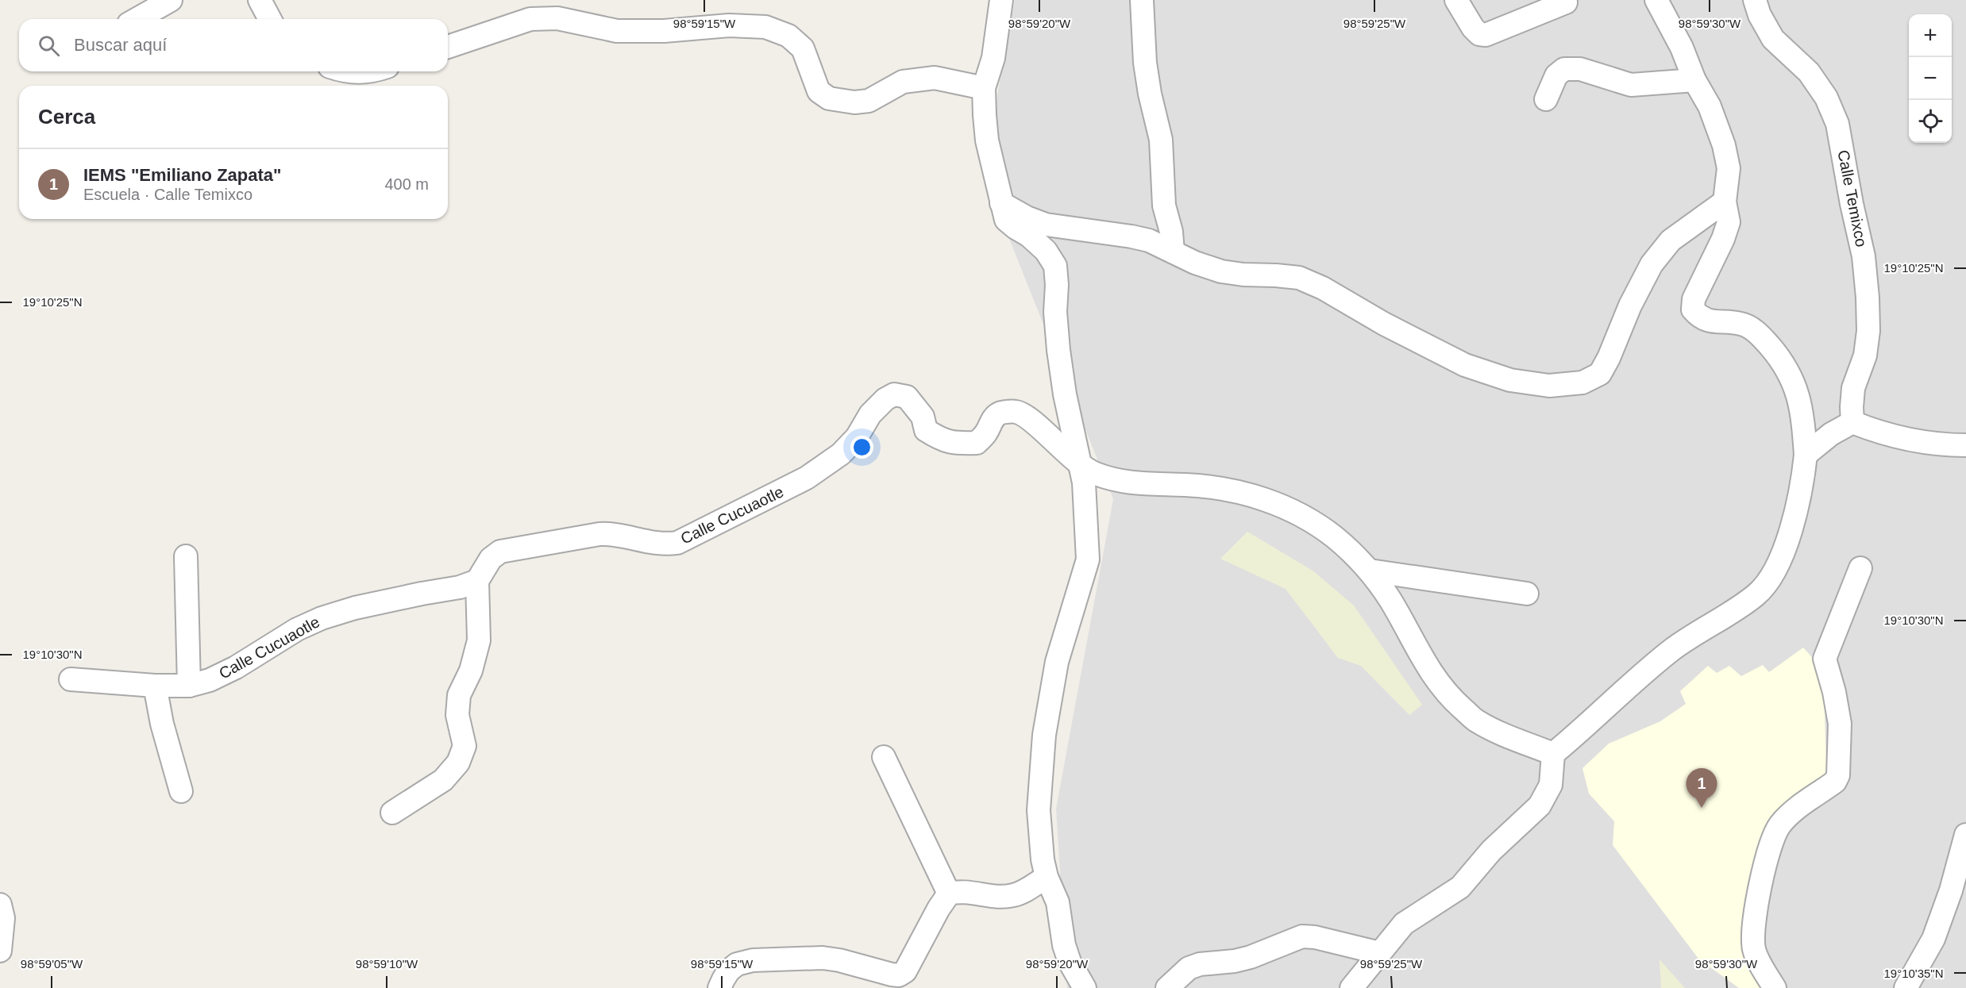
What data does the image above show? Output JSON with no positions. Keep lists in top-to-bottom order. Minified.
{"streets":{"street":["Calle Temixco","Calle Cucuaotle"]},"page":{"map_buttons":["+","−"],"search":"Buscar aquí","heading":"Cerca","list":[{"mark":"1","name":"IEMS \"Emiliano Zapata\"","note":"Escuela · Calle Temixco","value":"400 m"}],"pins":"1"},"coordinates":["98°59'15\"W","98°59'20\"W","98°59'25\"W","98°59'30\"W","19°10'25\"N","19°10'30\"N","98°59'05\"W","98°59'10\"W","19°10'35\"N"]}
